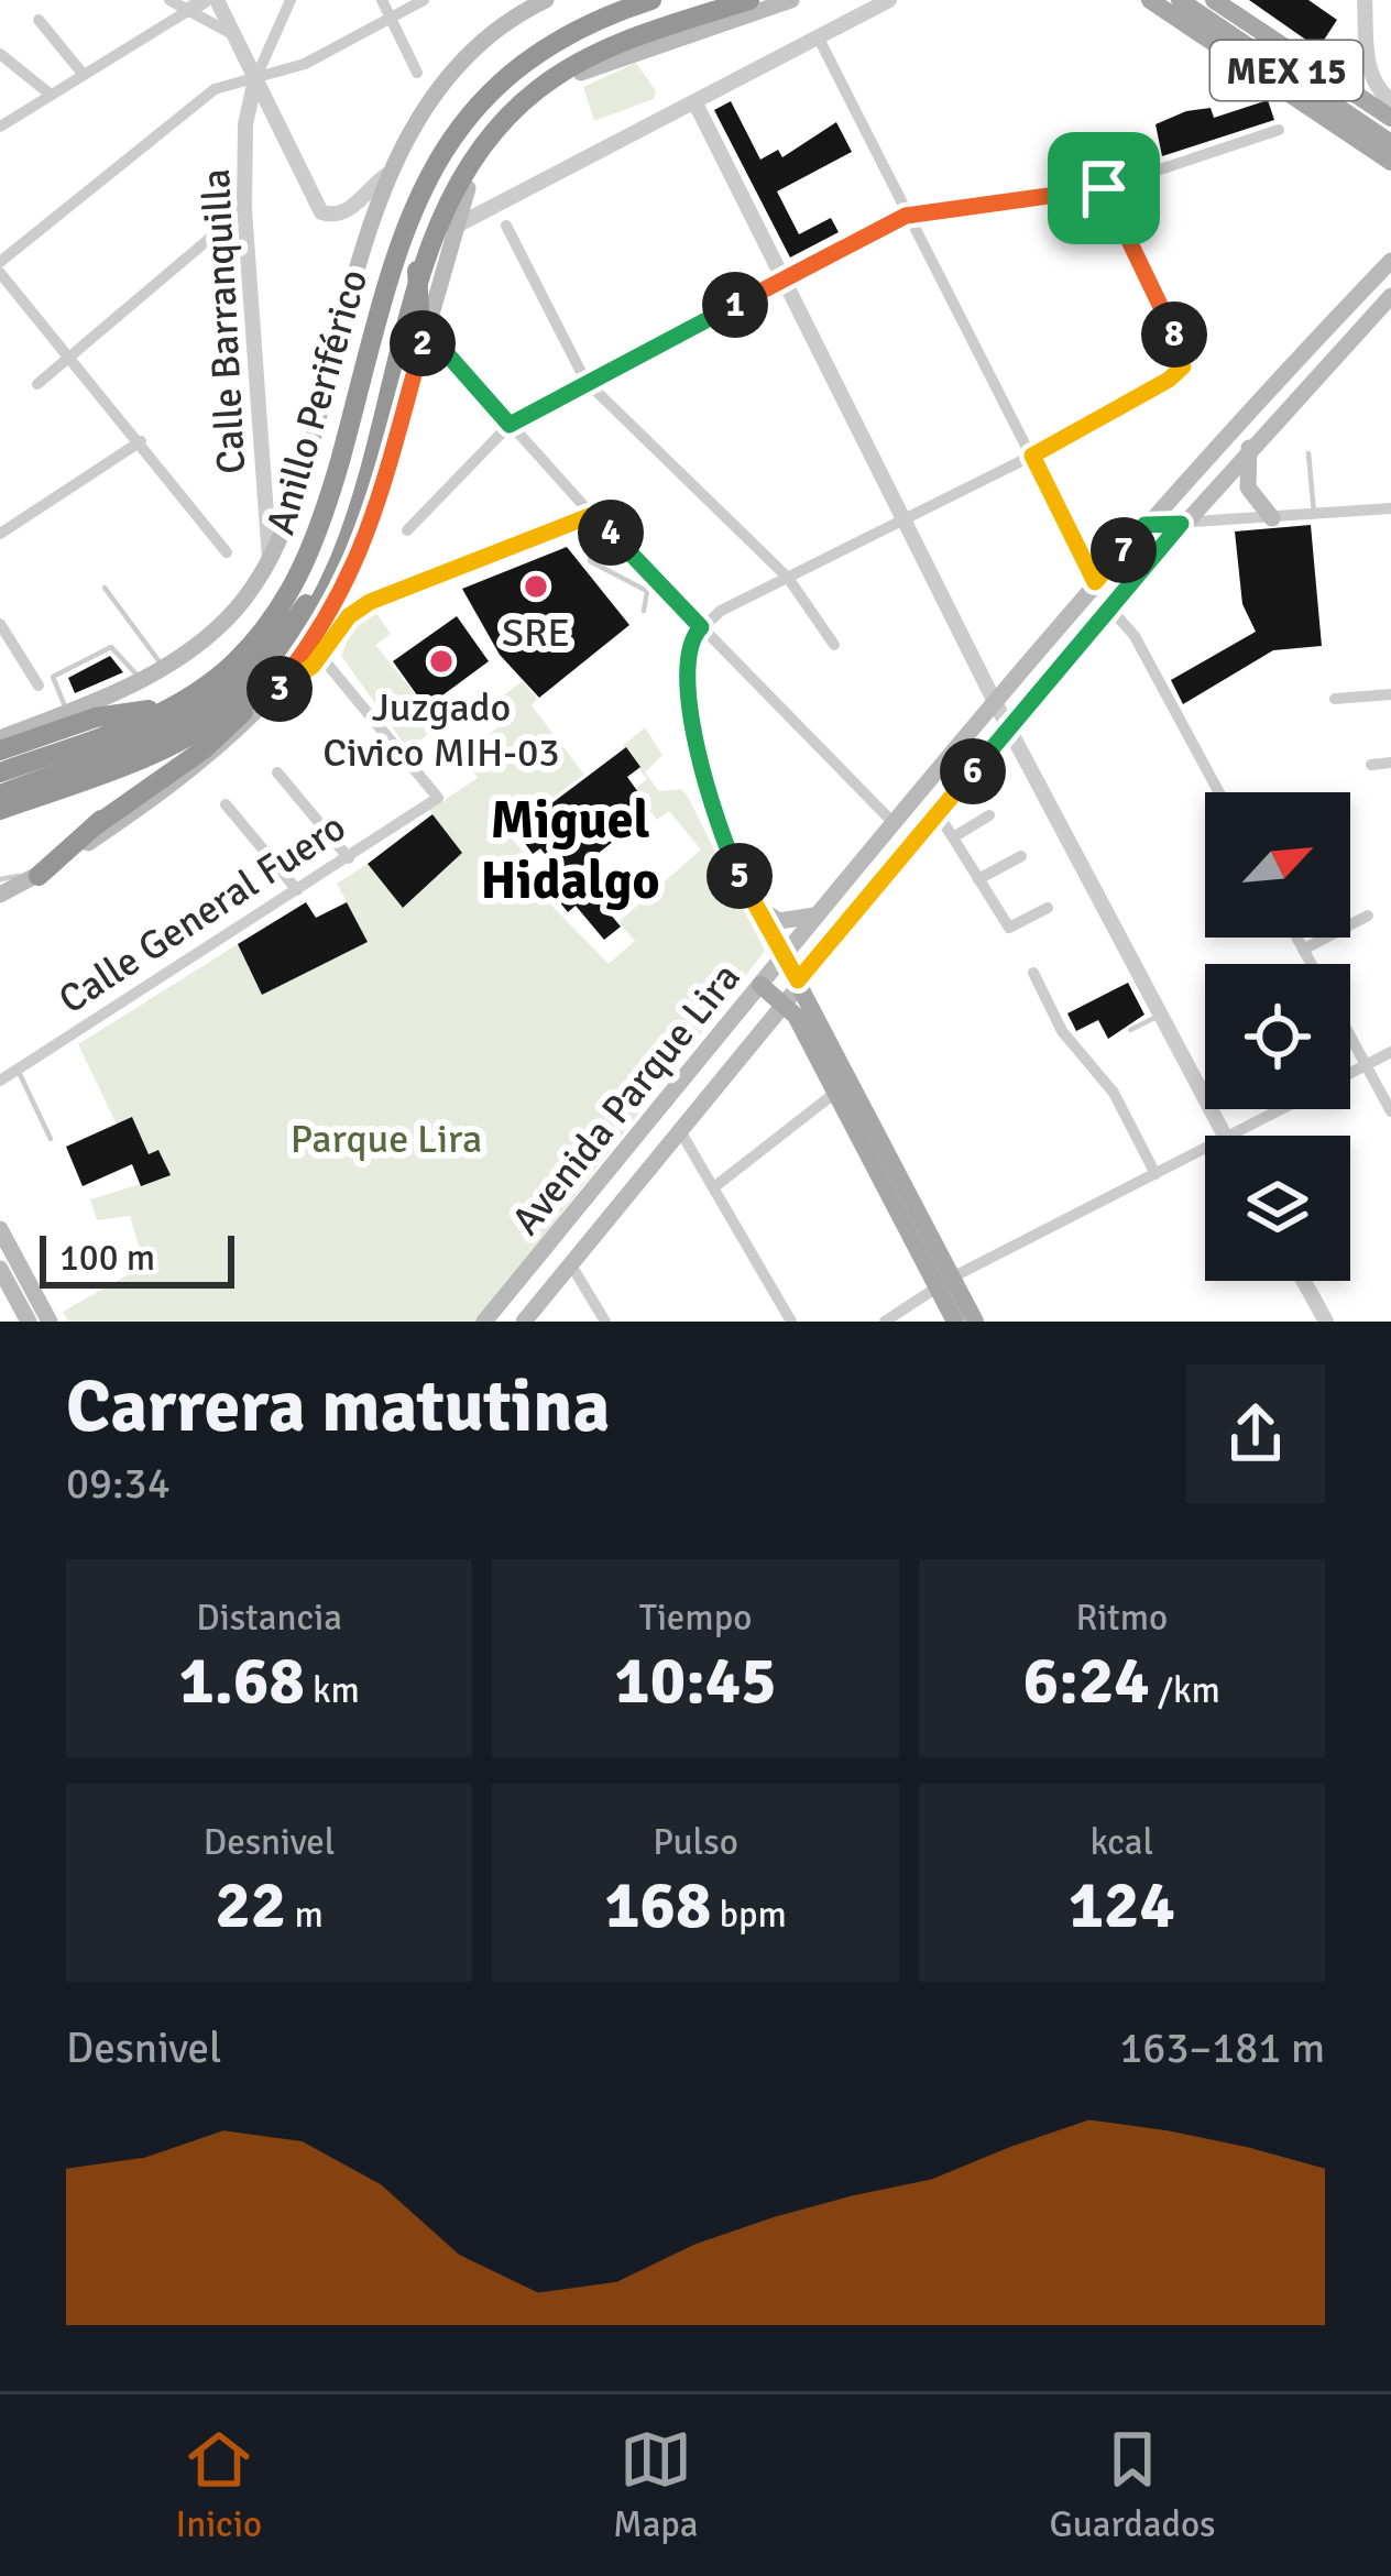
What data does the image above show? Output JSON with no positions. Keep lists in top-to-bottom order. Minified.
{"streets":{"highway":["Anillo Periférico"],"main road":["MEX 15","Avenida Parque Lira"],"street":["Calle Barranquilla","Calle General Fuero"]},"districts":["Miguel Hidalgo"],"parks":["Parque Lira"],"places":["SRE","Juzgado Civico MIH-03"],"scale_bar":"100 m","north":"top right","page":{"pins":["1","8","2","4","7","3","6","5"],"scale":"100 m","heading":["Carrera matutina","09:34"],"stats":[["Distancia","1.68 km"],["Tiempo","10:45"],["Ritmo","6:24 /km"],["Desnivel","22 m"],["Pulso","168 bpm"],["kcal","124"]],"chart":["Desnivel","163–181 m"],"tabs":["Inicio","Mapa","Guardados"]}}
